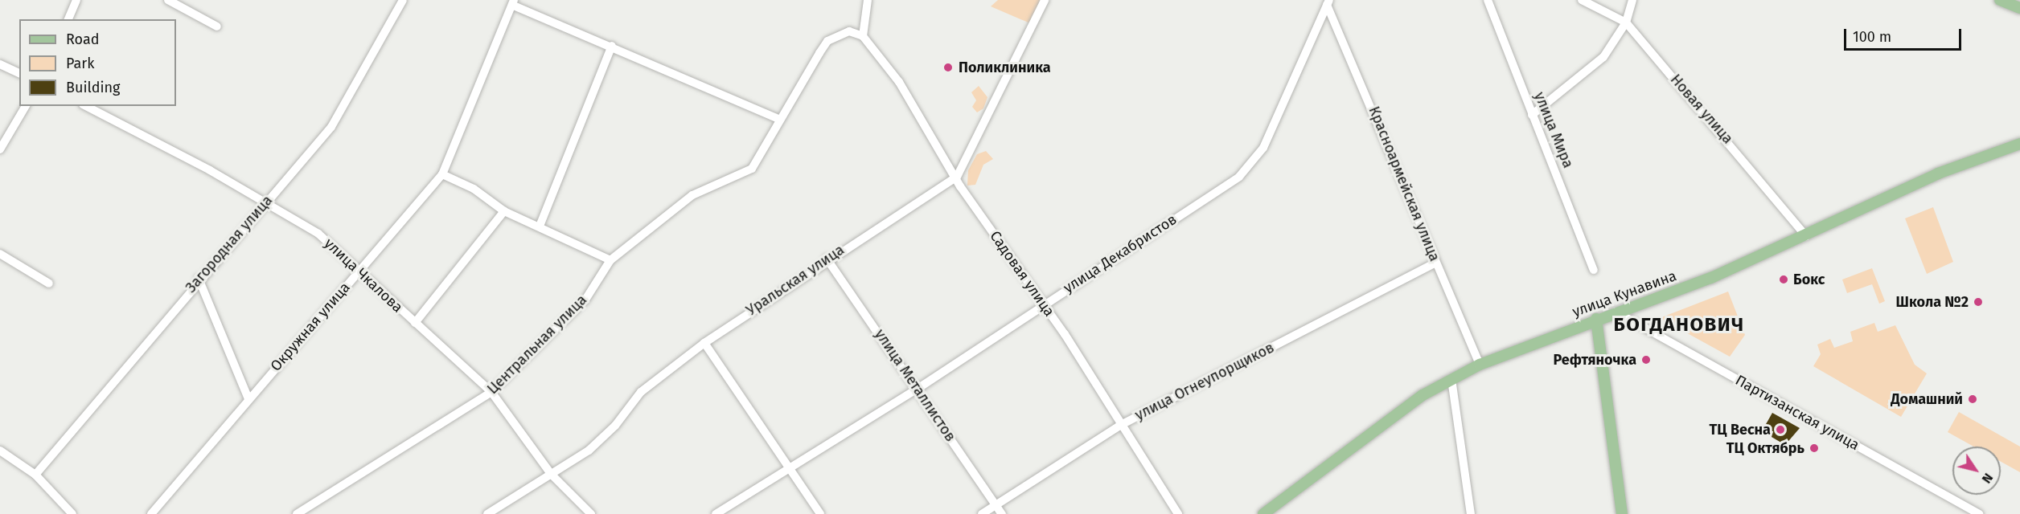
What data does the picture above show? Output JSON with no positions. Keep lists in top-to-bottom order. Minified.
{"streets":{"main road":["улица Кунавина"],"street":["Новая улица","улица Мира","Красноармейская улица","Загородная улица","улица Декабристов","Садовая улица","улица Чкалова","Уральская улица","Окружная улица","Центральная улица","улица Огнеупорщиков","улица Металлистов","Партизанская улица"]},"crossings":[["Новая улица","улица Кунавина"],["Красноармейская улица","улица Декабристов"],["Красноармейская улица","улица Кунавина"],["Красноармейская улица","улица Огнеупорщиков"],["Загородная улица","улица Чкалова"],["улица Декабристов","Садовая улица"],["улица Декабристов","улица Металлистов"],["Садовая улица","Уральская улица"],["Садовая улица","Центральная улица"],["Садовая улица","улица Огнеупорщиков"],["улица Чкалова","Уральская улица"],["улица Чкалова","Окружная улица"],["улица Чкалова","Центральная улица"],["Уральская улица","улица Металлистов"],["улица Кунавина","Партизанская улица"],["улица Огнеупорщиков","улица Металлистов"]],"districts":["БОГДАНОВИЧ"],"places":["Поликлиника","Бокс","Школа №2","Рефтяночка","Домашний","ТЦ Весна","ТЦ Октябрь"],"legend":["Road","Park","Building"],"scale_bar":"100 m","north":"bottom right"}
